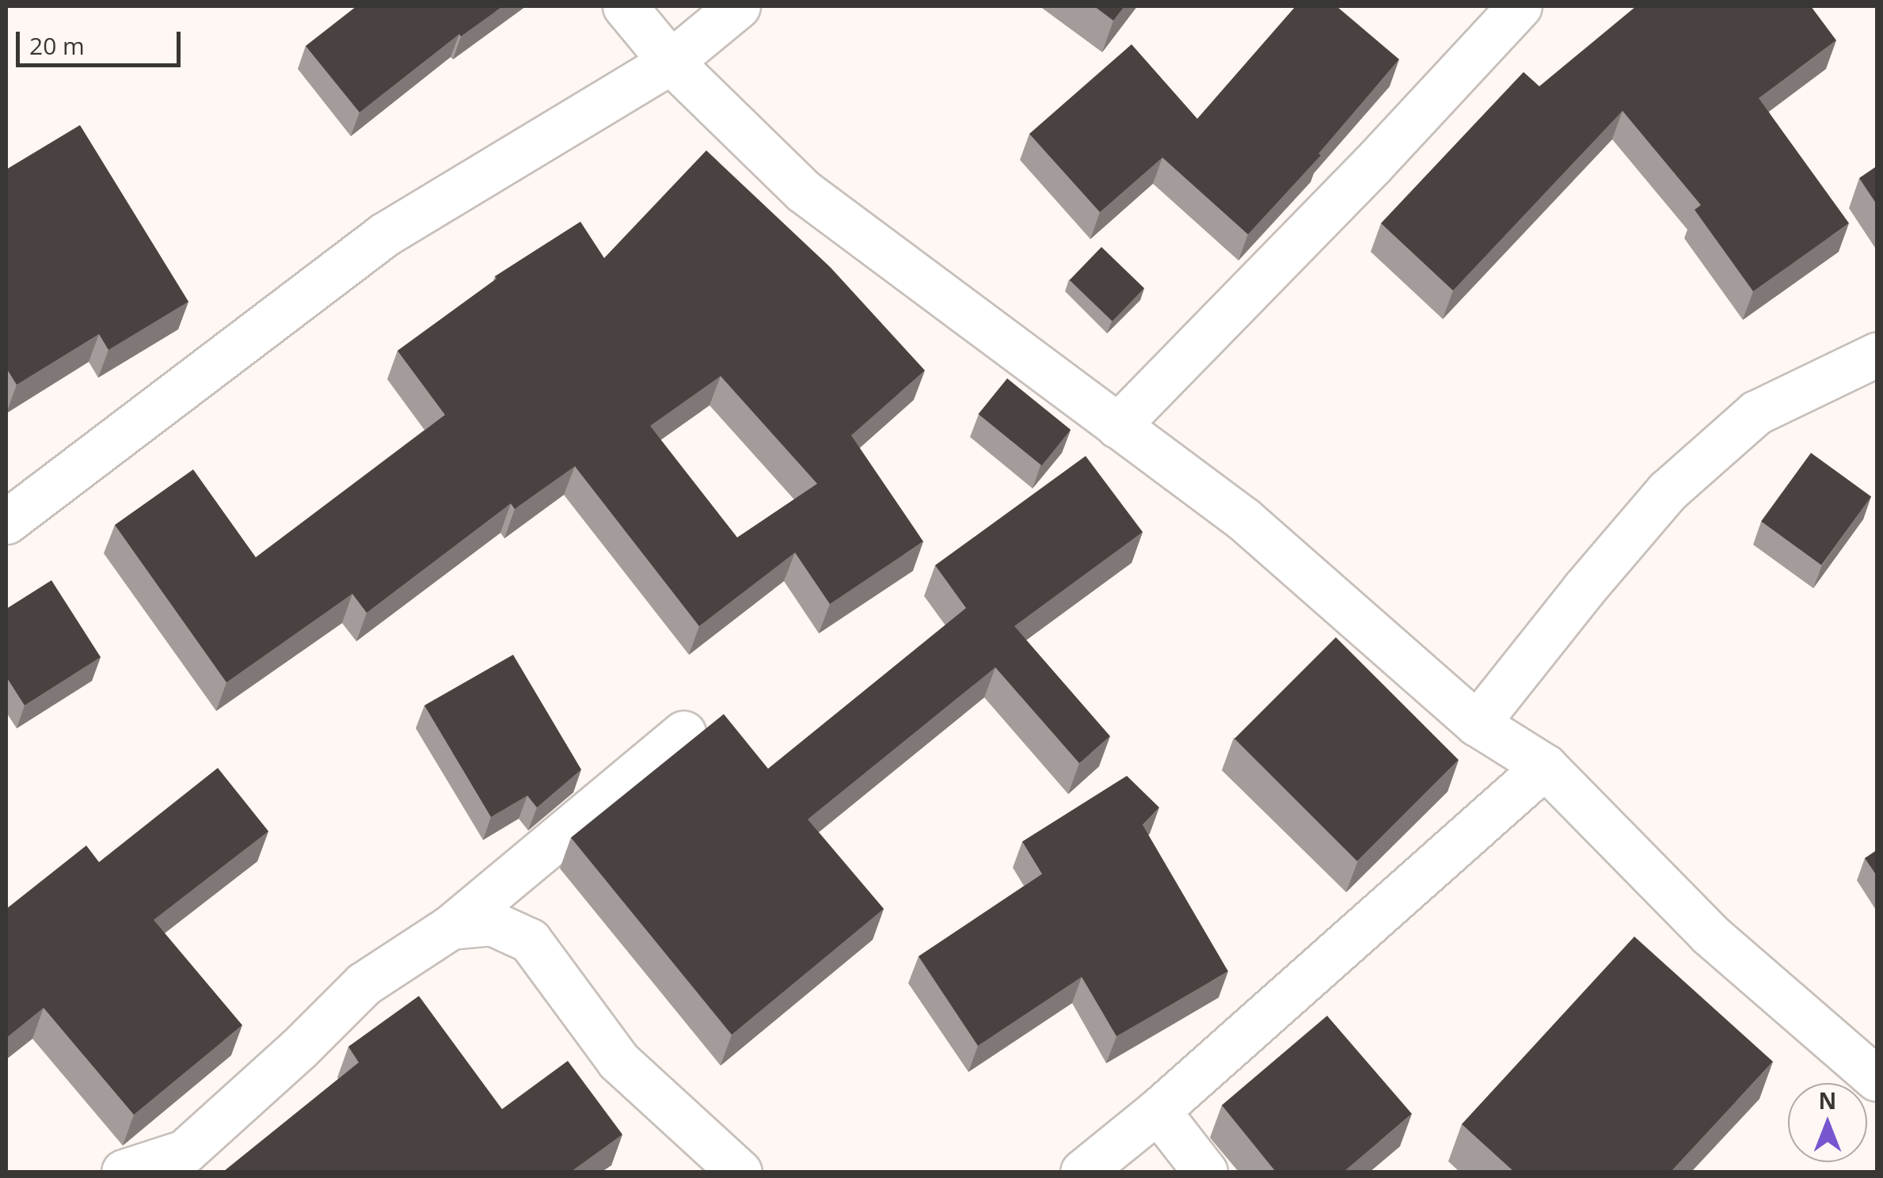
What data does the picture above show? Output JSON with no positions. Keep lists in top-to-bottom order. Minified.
{"scale_bar":"20 m","north":"top"}
